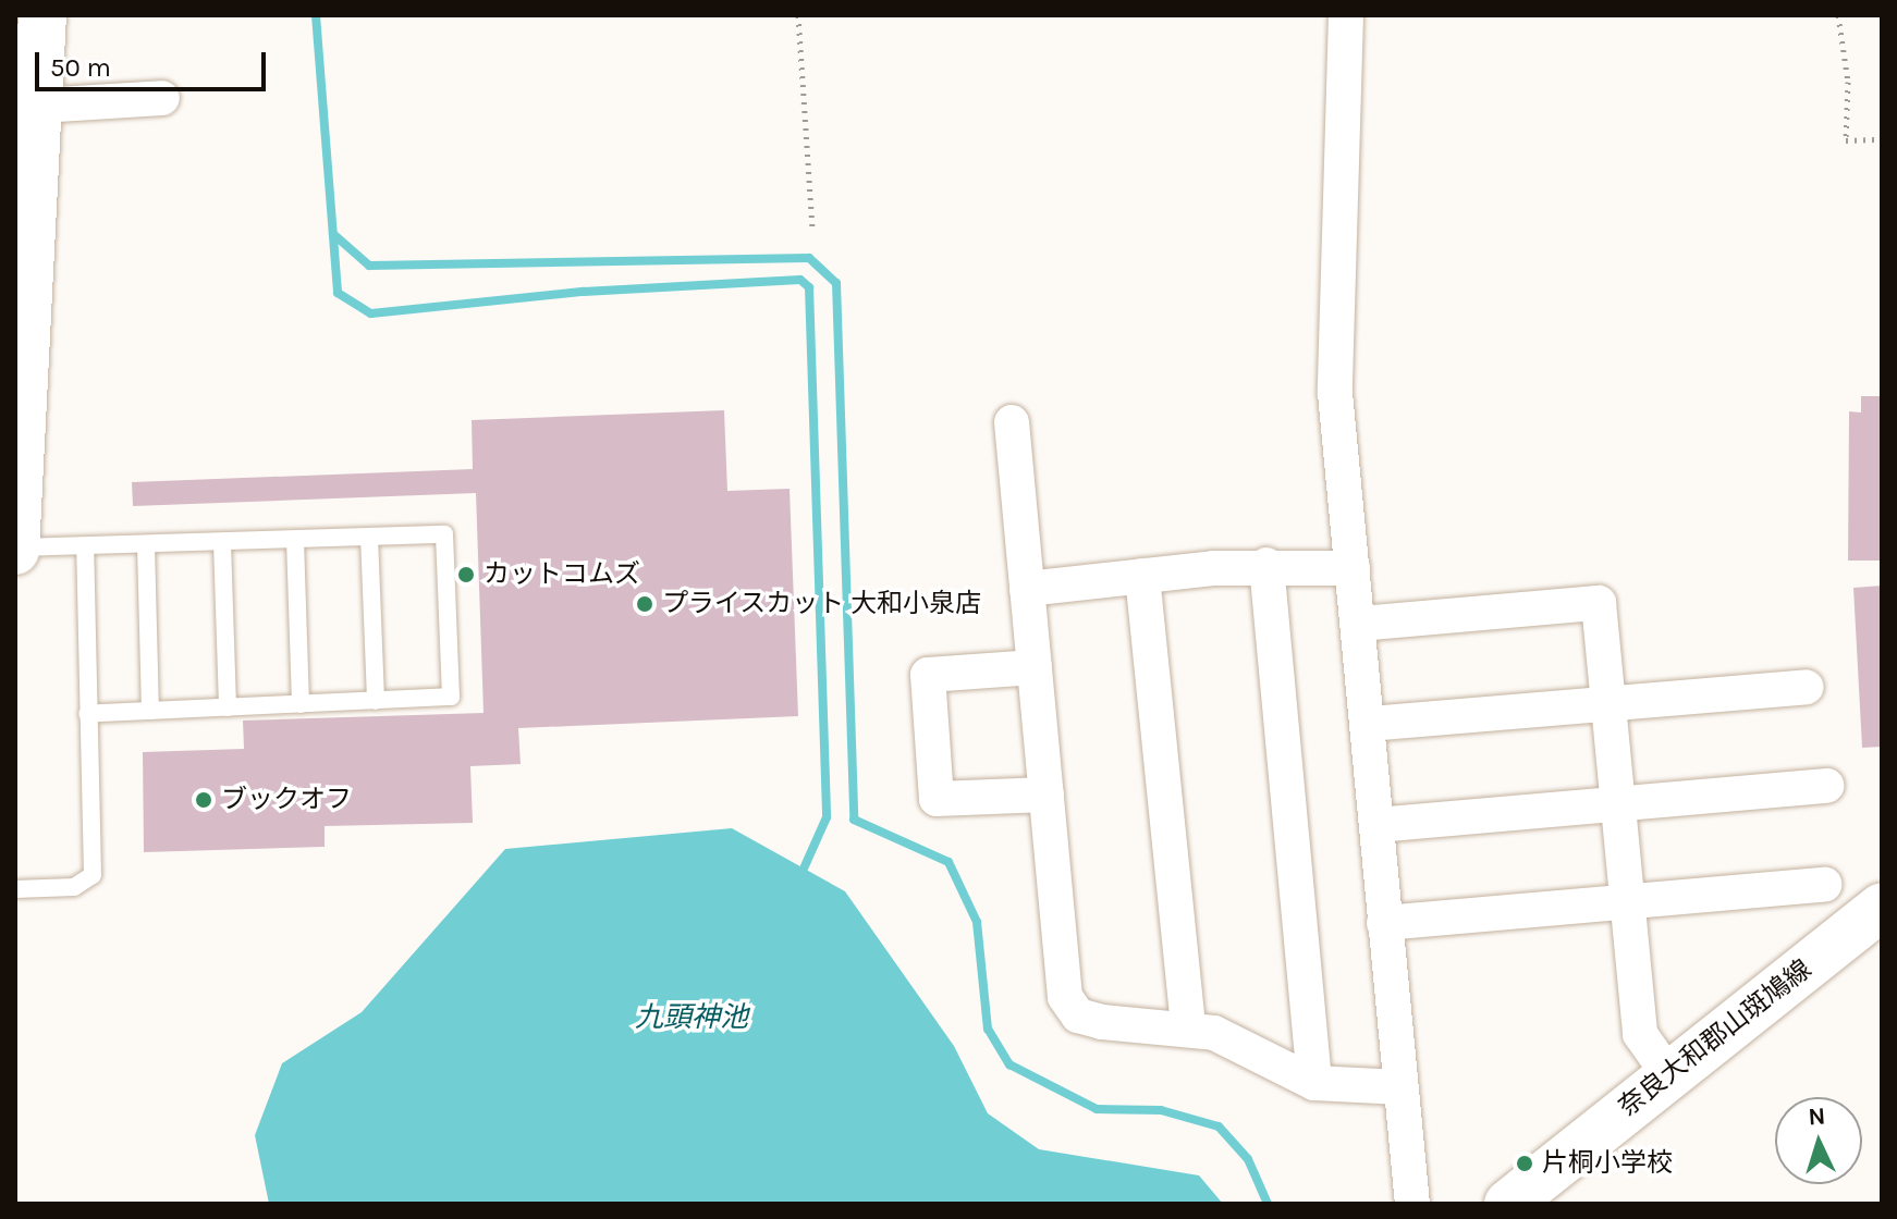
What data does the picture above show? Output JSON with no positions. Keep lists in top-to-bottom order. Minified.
{"streets":{"street":["奈良大和郡山斑鳩線"]},"water":["九頭神池"],"places":["カットコムズ","プライスカット 大和小泉店","ブックオフ","片桐小学校"],"scale_bar":"50 m","north":"top"}
